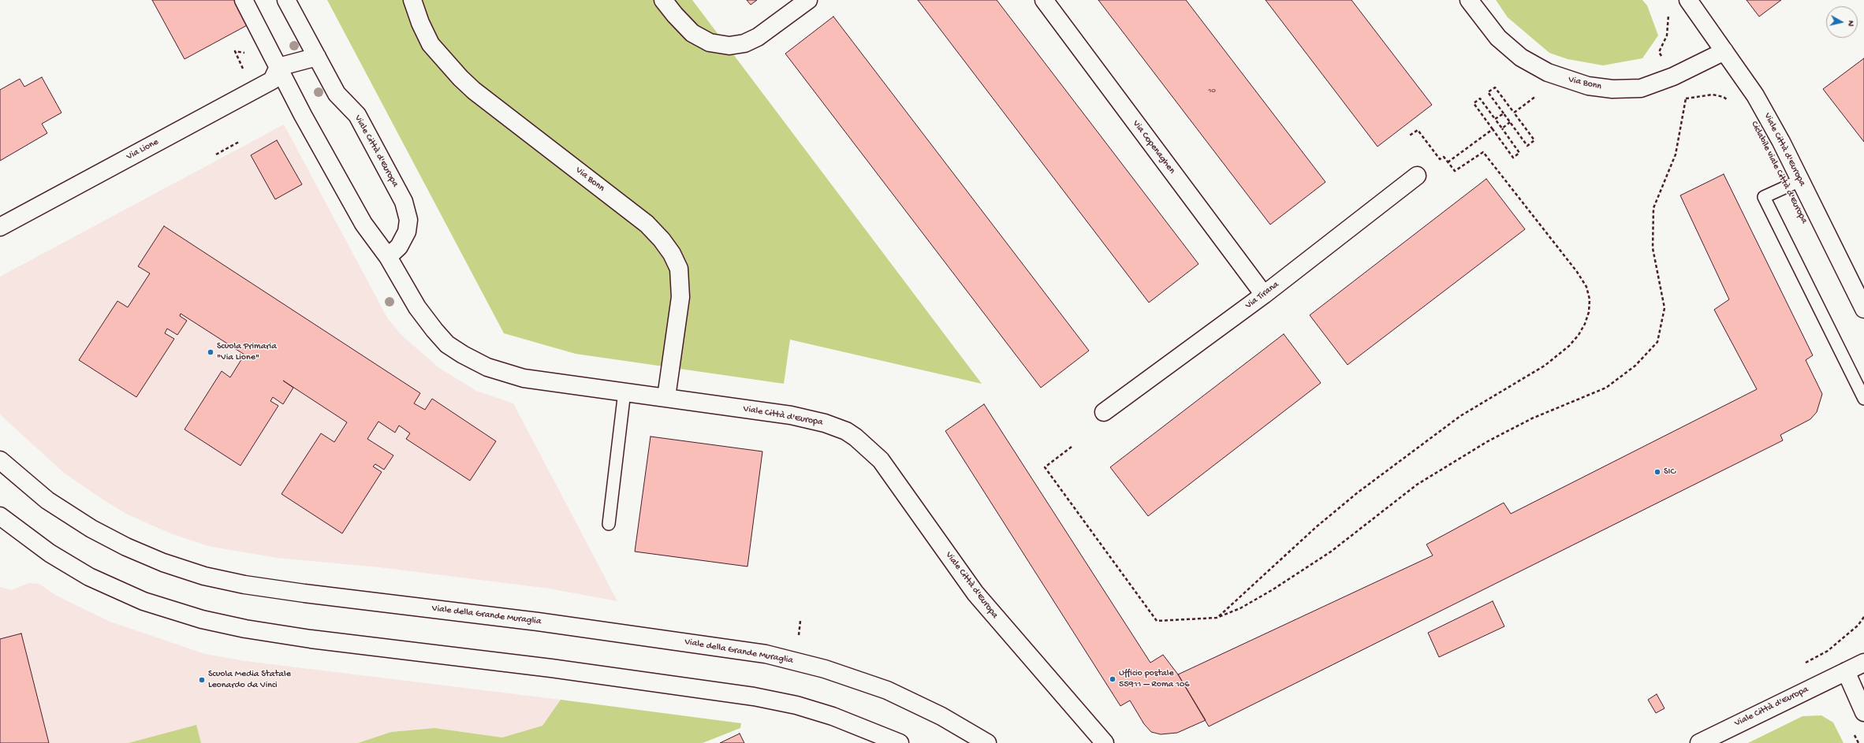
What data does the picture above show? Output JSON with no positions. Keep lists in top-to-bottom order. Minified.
{"streets":{"street":["Via Bonn","Via Copenaghen","Via Lione","Viale Città d'Europa","Via Tirana","Viale della Grande Muraglia"]},"crossings":[["Via Bonn","Viale Città d'Europa"],["Via Copenaghen","Via Tirana"],["Via Lione","Viale Città d'Europa"]],"places":["Scuola Primaria \"Via Lione\"","SIC","Ufficio postale 55911 – Roma 106","Scuola Media Statale Leonardo da Vinci"],"house_numbers":["10"],"north":"right"}
